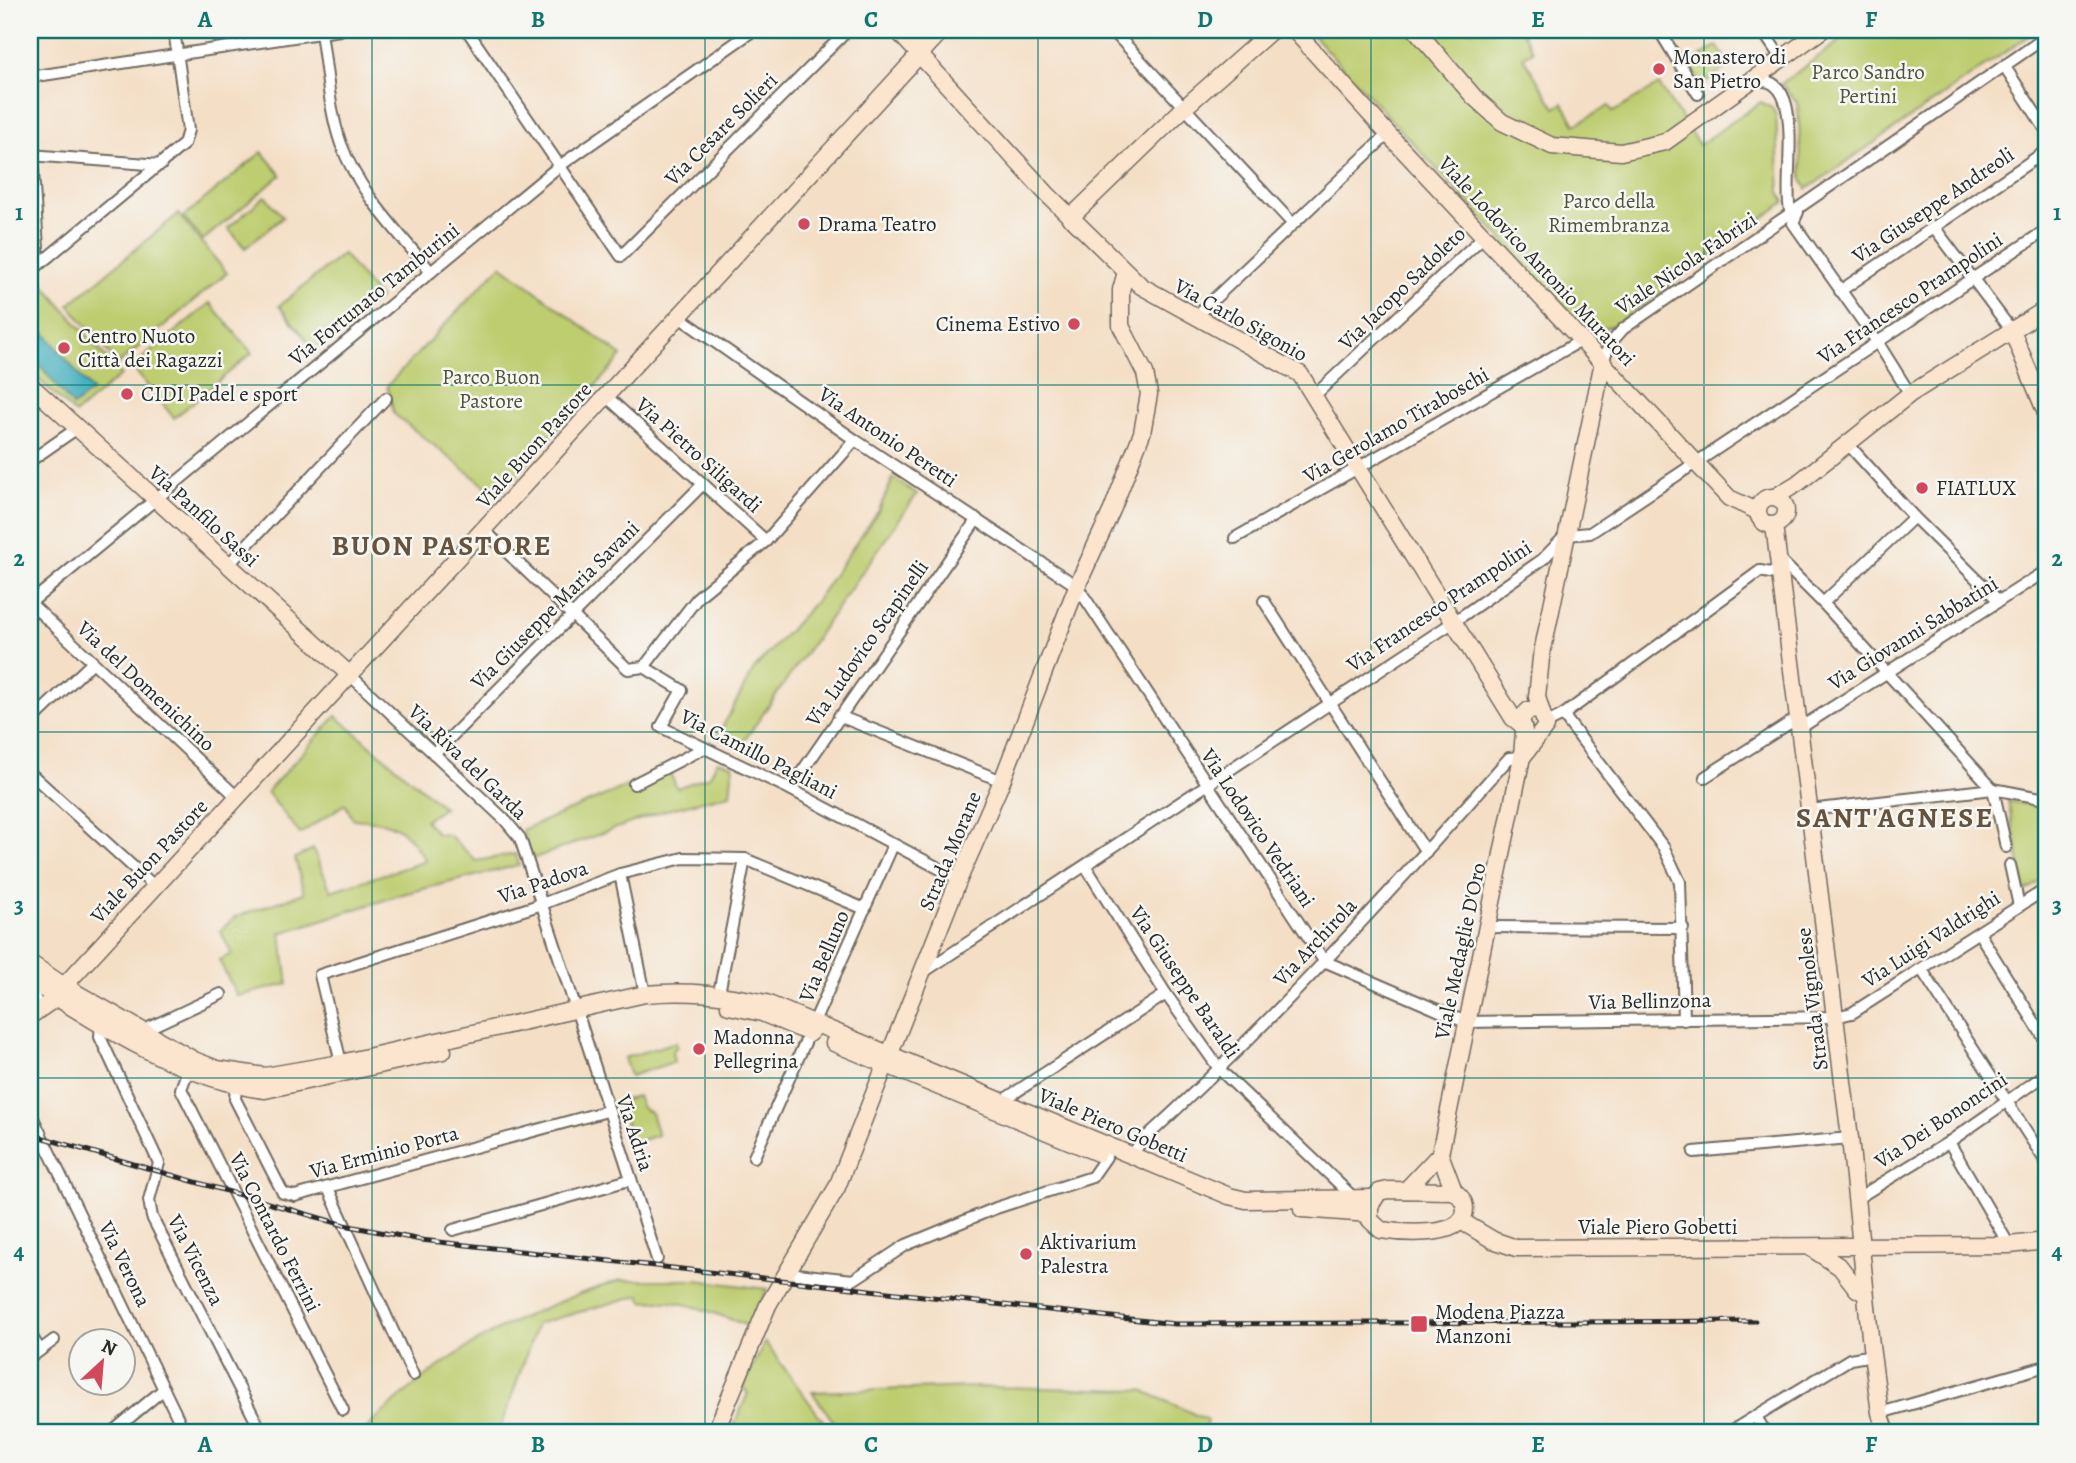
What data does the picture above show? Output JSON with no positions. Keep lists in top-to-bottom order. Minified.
{"streets":{"street":["Via Cesare Solieri","Via Giuseppe Andreoli","Viale Lodovico Antonio Muratori","Viale Nicola Fabrizi","Via Jacopo Sadoleto","Via Fortunato Tamburini","Via Francesco Prampolini","Via Carlo Sigonio","Via Gerolamo Tiraboschi","Via Antonio Peretti","Viale Buon Pastore","Via Pietro Siligardi","Via Panfilo Sassi","Via Giuseppe Maria Savani","Via Giovanni Sabbatini","Via Ludovico Scapinelli","Via del Domenichino","Via Camillo Pagliani","Via Riva del Garda","Via Lodovico Vedriani","Strada Morane","Via Padova","Via Luigi Valdrighi","Via Archirola","Viale Medaglie D'Oro","Via Belluno","Via Giuseppe Baraldi","Strada Vignolese","Via Bellinzona","Via Dei Bononcini","Viale Piero Gobetti","Via Adria","Via Erminio Porta","Via Contardo Ferrini","Via Vicenza","Via Verona"]},"crossings":[["Via Cesare Solieri","Via Fortunato Tamburini"],["Via Giuseppe Andreoli","Viale Nicola Fabrizi"],["Viale Lodovico Antonio Muratori","Viale Nicola Fabrizi"],["Viale Lodovico Antonio Muratori","Via Jacopo Sadoleto"],["Viale Lodovico Antonio Muratori","Via Francesco Prampolini"],["Viale Lodovico Antonio Muratori","Viale Medaglie D'Oro"],["Viale Nicola Fabrizi","Viale Medaglie D'Oro"],["Via Jacopo Sadoleto","Via Carlo Sigonio"],["Via Fortunato Tamburini","Via Panfilo Sassi"],["Via Fortunato Tamburini","Via del Domenichino"],["Via Francesco Prampolini","Via Carlo Sigonio"],["Via Francesco Prampolini","Via Lodovico Vedriani"],["Via Francesco Prampolini","Strada Morane"],["Via Francesco Prampolini","Viale Medaglie D'Oro"],["Via Francesco Prampolini","Via Giuseppe Baraldi"],["Via Carlo Sigonio","Via Gerolamo Tiraboschi"],["Via Carlo Sigonio","Viale Buon Pastore"],["Via Carlo Sigonio","Strada Morane"],["Via Carlo Sigonio","Viale Medaglie D'Oro"],["Via Antonio Peretti","Viale Buon Pastore"],["Via Antonio Peretti","Via Ludovico Scapinelli"],["Via Antonio Peretti","Via Lodovico Vedriani"],["Via Antonio Peretti","Strada Morane"],["Viale Buon Pastore","Via Pietro Siligardi"],["Viale Buon Pastore","Via Panfilo Sassi"],["Viale Buon Pastore","Via del Domenichino"],["Viale Buon Pastore","Via Camillo Pagliani"],["Viale Buon Pastore","Via Riva del Garda"],["Via Pietro Siligardi","Via Giuseppe Maria Savani"],["Via Panfilo Sassi","Via Riva del Garda"],["Via Giuseppe Maria Savani","Via Camillo Pagliani"],["Via Giuseppe Maria Savani","Via Riva del Garda"],["Via Giovanni Sabbatini","Strada Vignolese"],["Via Ludovico Scapinelli","Via Camillo Pagliani"],["Via Camillo Pagliani","Strada Morane"],["Via Camillo Pagliani","Via Belluno"],["Via Riva del Garda","Via Padova"],["Via Riva del Garda","Viale Piero Gobetti"],["Via Riva del Garda","Via Adria"],["Via Lodovico Vedriani","Strada Morane"],["Via Lodovico Vedriani","Via Archirola"],["Strada Morane","Viale Piero Gobetti"],["Via Padova","Via Belluno"],["Via Padova","Viale Piero Gobetti"],["Via Luigi Valdrighi","Strada Vignolese"],["Via Luigi Valdrighi","Via Bellinzona"],["Via Archirola","Viale Medaglie D'Oro"],["Via Archirola","Via Giuseppe Baraldi"],["Via Archirola","Viale Piero Gobetti"],["Viale Medaglie D'Oro","Via Bellinzona"],["Via Belluno","Viale Piero Gobetti"],["Via Giuseppe Baraldi","Viale Piero Gobetti"],["Strada Vignolese","Via Bellinzona"],["Strada Vignolese","Via Dei Bononcini"],["Strada Vignolese","Viale Piero Gobetti"],["Viale Piero Gobetti","Via Adria"],["Viale Piero Gobetti","Via Erminio Porta"],["Viale Piero Gobetti","Via Contardo Ferrini"],["Via Adria","Via Erminio Porta"]],"districts":["BUON PASTORE","SANT'AGNESE"],"parks":["Parco Sandro Pertini","Parco della Rimembranza","Parco Buon Pastore"],"places":{"other":["Monastero di San Pietro","Drama Teatro","Cinema Estivo","Centro Nuoto Città dei Ragazzi","CIDI Padel e sport","FIATLUX","Madonna Pellegrina","Aktivarium Palestra"],"transit":["Modena Piazza Manzoni"]},"north":"top right","grid":{"columns":["A","B","C","D","E","F"],"rows":["1","2","3","4"]}}
